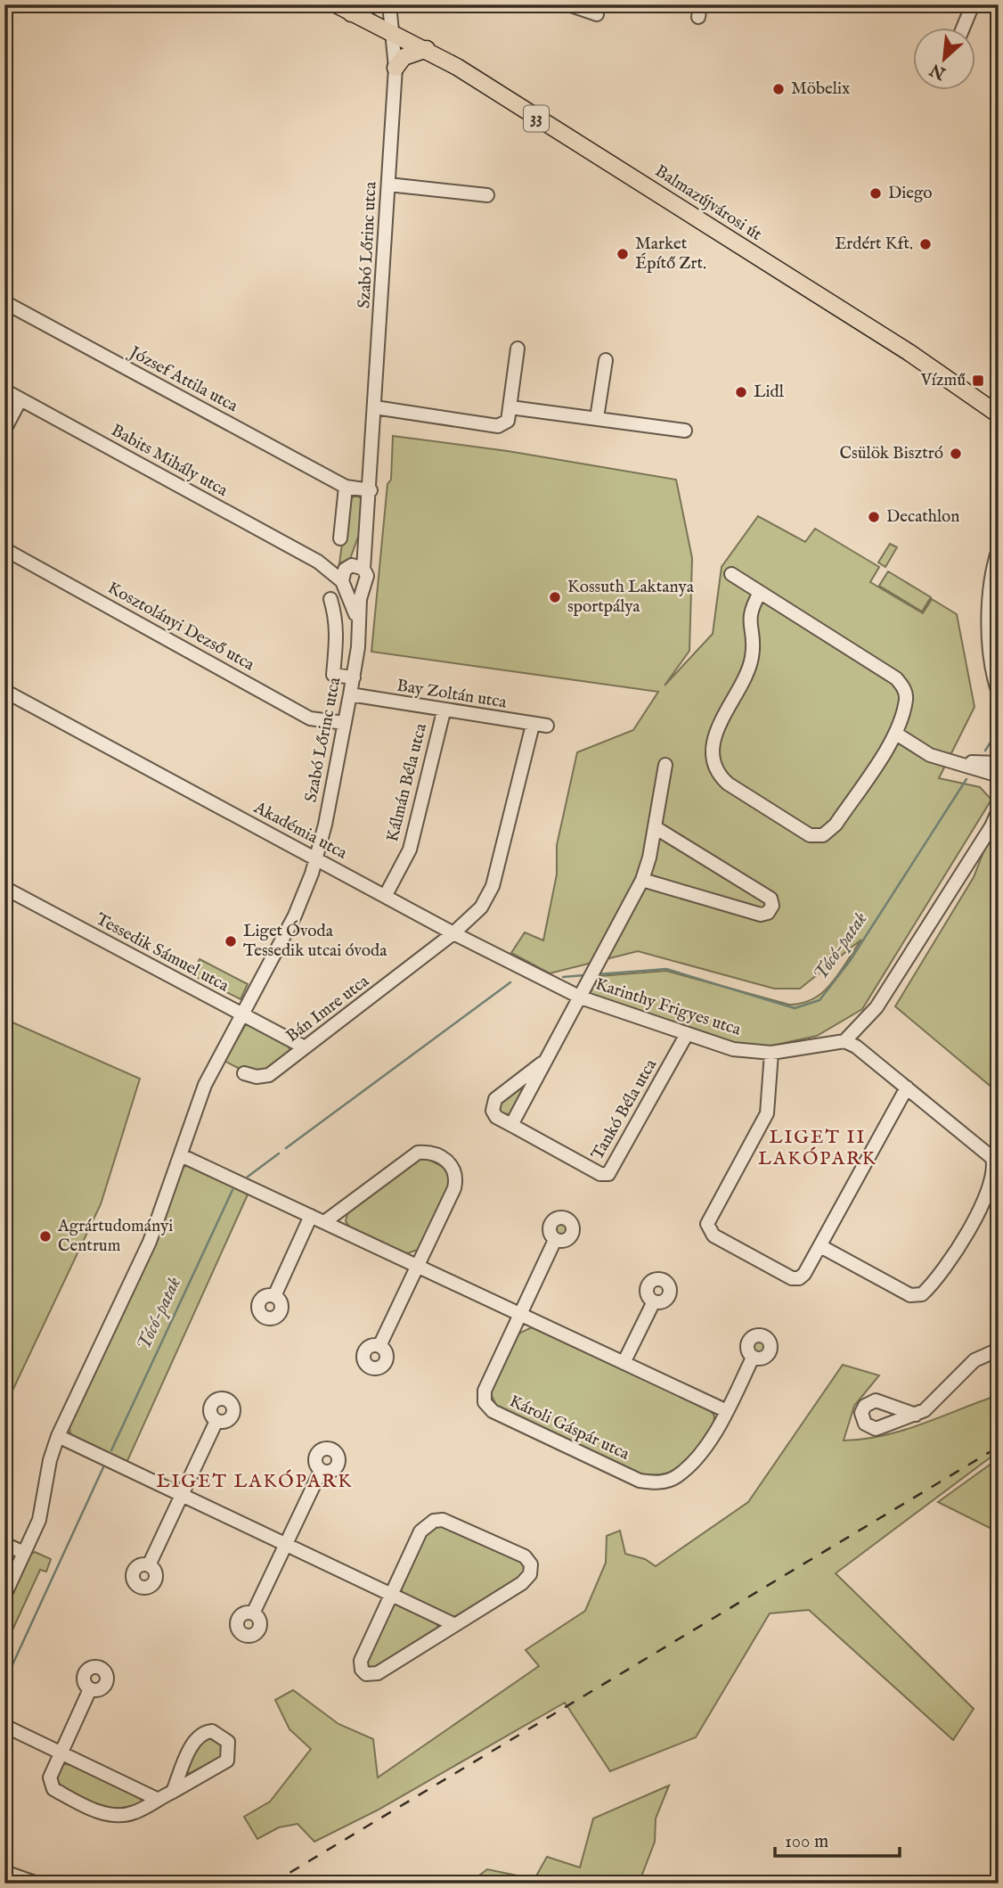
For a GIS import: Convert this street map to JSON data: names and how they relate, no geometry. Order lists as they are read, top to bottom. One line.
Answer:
{"streets":{"main road":["33","Balmazújvárosi út"],"street":["Szabó Lőrinc utca","József Attila utca","Babits Mihály utca","Kosztolányi Dezső utca","Bay Zoltán utca","Kálmán Béla utca","Akadémia utca","Tessedik Sámuel utca","Karinthy Frigyes utca","Bán Imre utca","Tankó Béla utca","Károli Gáspár utca"]},"crossings":[["33","Balmazújvárosi út"],["33","Szabó Lőrinc utca"],["Balmazújvárosi út","Szabó Lőrinc utca"],["Szabó Lőrinc utca","Babits Mihály utca"],["Szabó Lőrinc utca","Kosztolányi Dezső utca"],["Szabó Lőrinc utca","Bay Zoltán utca"],["Szabó Lőrinc utca","Akadémia utca"],["Szabó Lőrinc utca","Tessedik Sámuel utca"],["Bay Zoltán utca","Kálmán Béla utca"],["Bay Zoltán utca","Bán Imre utca"],["Kálmán Béla utca","Akadémia utca"],["Akadémia utca","Karinthy Frigyes utca"],["Akadémia utca","Bán Imre utca"],["Akadémia utca","Tankó Béla utca"],["Tessedik Sámuel utca","Bán Imre utca"],["Karinthy Frigyes utca","Tankó Béla utca"]],"districts":["LIGET II LAKÓPARK","LIGET LAKÓPARK"],"water":["Tócó-patak"],"places":{"other":["Möbelix","Diego","Erdért Kft.","Market Építő Zrt.","Lidl","Csülök Bisztró","Decathlon","Kossuth Laktanya sportpálya","Liget Óvoda Tessedik utcai óvoda","Agrártudományi Centrum"],"transit":["Vízmű"]},"scale_bar":"100 m","north":"bottom left"}
